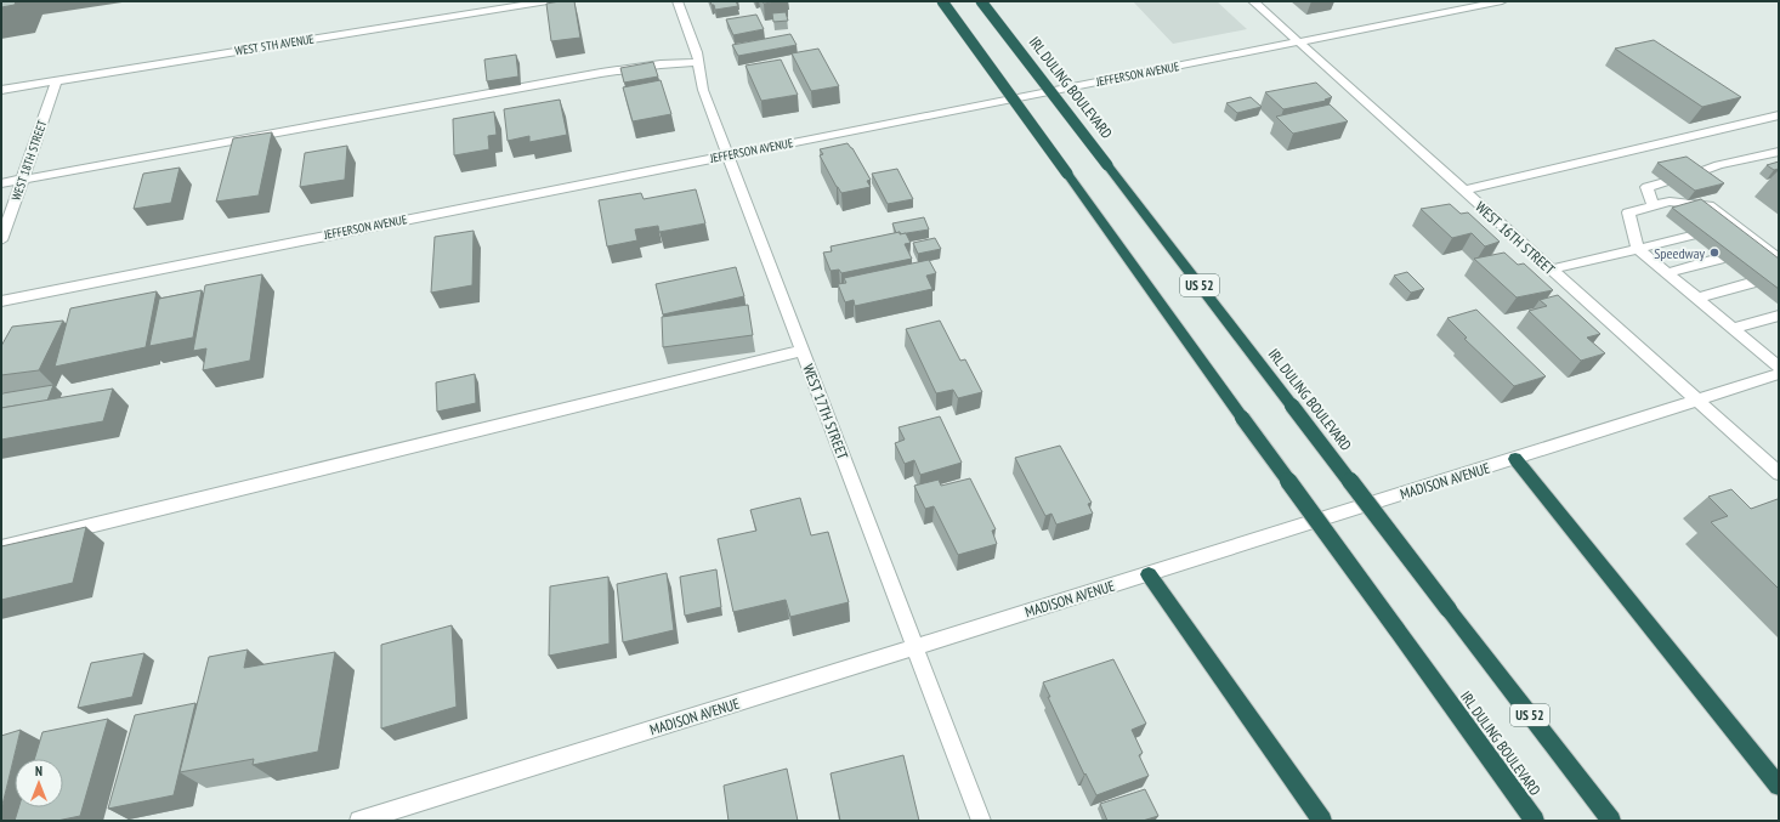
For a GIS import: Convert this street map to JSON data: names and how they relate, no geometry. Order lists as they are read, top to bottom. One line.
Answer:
{"streets":{"highway":["IRL DULING BOULEVARD","US 52"],"street":["WEST 5TH AVENUE","JEFFERSON AVENUE","WEST 18TH STREET","WEST 16TH STREET","WEST 17TH STREET","MADISON AVENUE"]},"crossings":[["WEST 5TH AVENUE","WEST 18TH STREET"],["JEFFERSON AVENUE","WEST 16TH STREET"],["JEFFERSON AVENUE","WEST 17TH STREET"],["WEST 16TH STREET","MADISON AVENUE"],["WEST 17TH STREET","MADISON AVENUE"]],"places":["Speedway"],"north":"top"}
